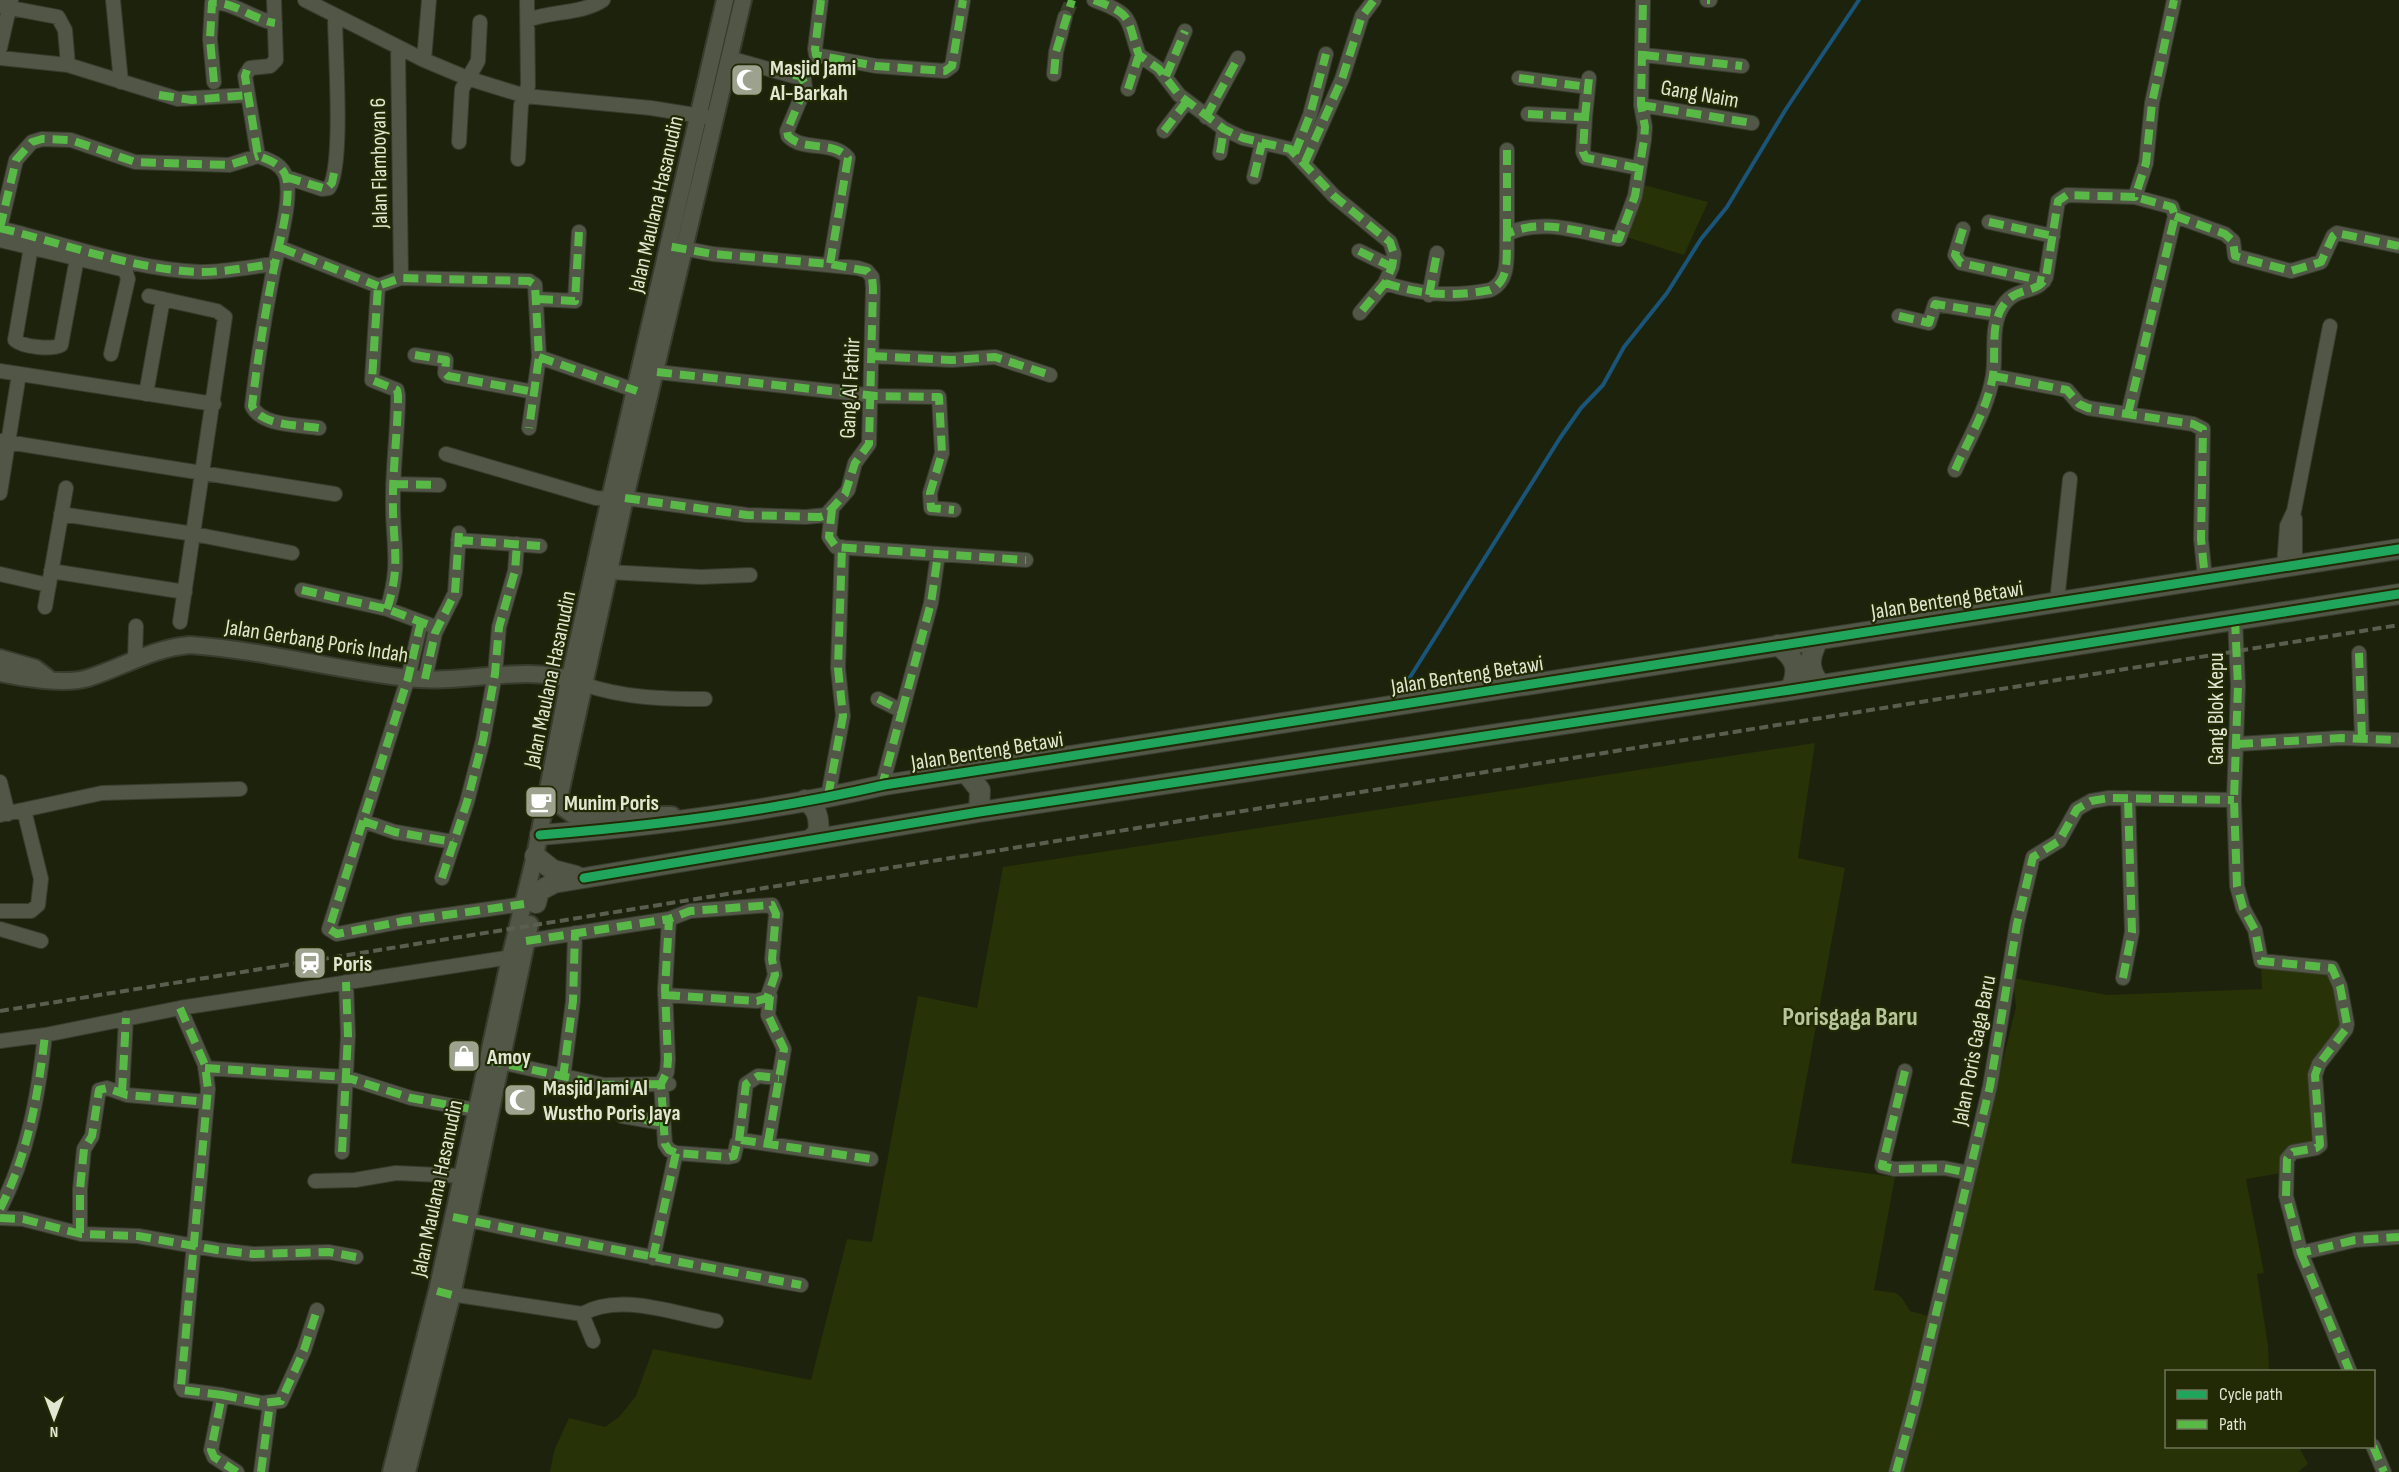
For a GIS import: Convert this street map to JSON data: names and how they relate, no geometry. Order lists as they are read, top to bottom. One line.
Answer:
{"streets":{"main road":["Jalan Benteng Betawi"],"street":["Gang Naim","Jalan Flamboyan 6","Jalan Maulana Hasanudin","Gang Al Fathir","Jalan Gerbang Poris Indah","Gang Blok Kepu","Jalan Poris Gaga Baru"]},"crossings":[["Jalan Maulana Hasanudin","Gang Al Fathir"],["Jalan Maulana Hasanudin","Jalan Benteng Betawi"],["Jalan Maulana Hasanudin","Jalan Gerbang Poris Indah"],["Gang Blok Kepu","Jalan Poris Gaga Baru"]],"districts":["Porisgaga Baru"],"places":{"mosque":["Masjid Jami Al-Barkah","Masjid Jami Al Wustho Poris Jaya"],"cafe":["Munim Poris"],"station":["Poris"],"shop":["Amoy"]},"legend":["Cycle path","Path"],"north":"bottom"}
